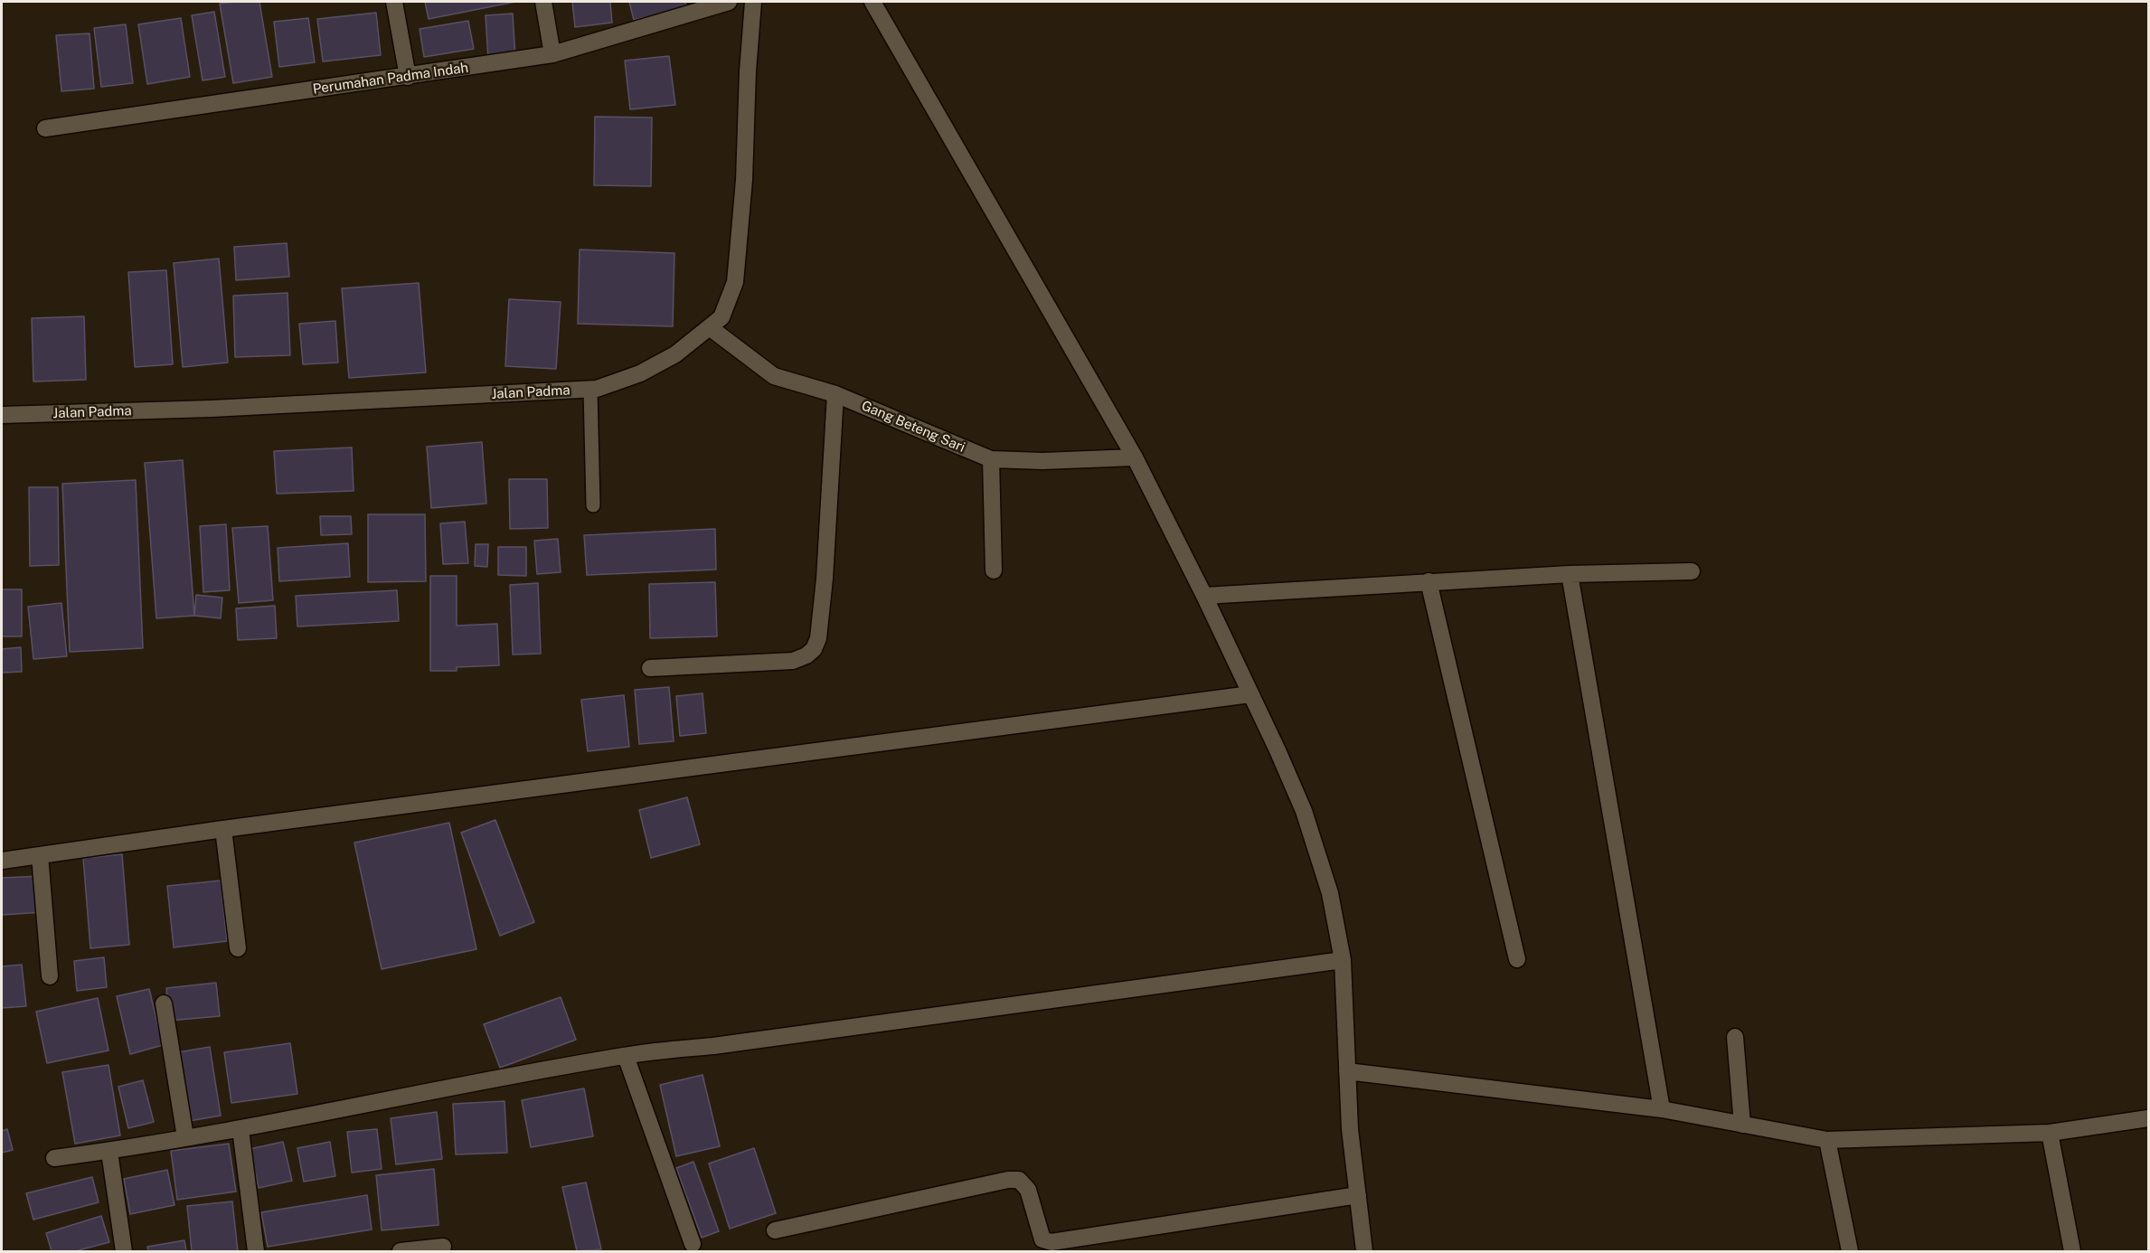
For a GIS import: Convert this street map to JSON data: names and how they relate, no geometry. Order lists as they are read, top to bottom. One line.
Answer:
{"streets":{"street":["Perumahan Padma Indah","Jalan Padma","Gang Beteng Sari"]},"crossings":[["Jalan Padma","Gang Beteng Sari"]]}
